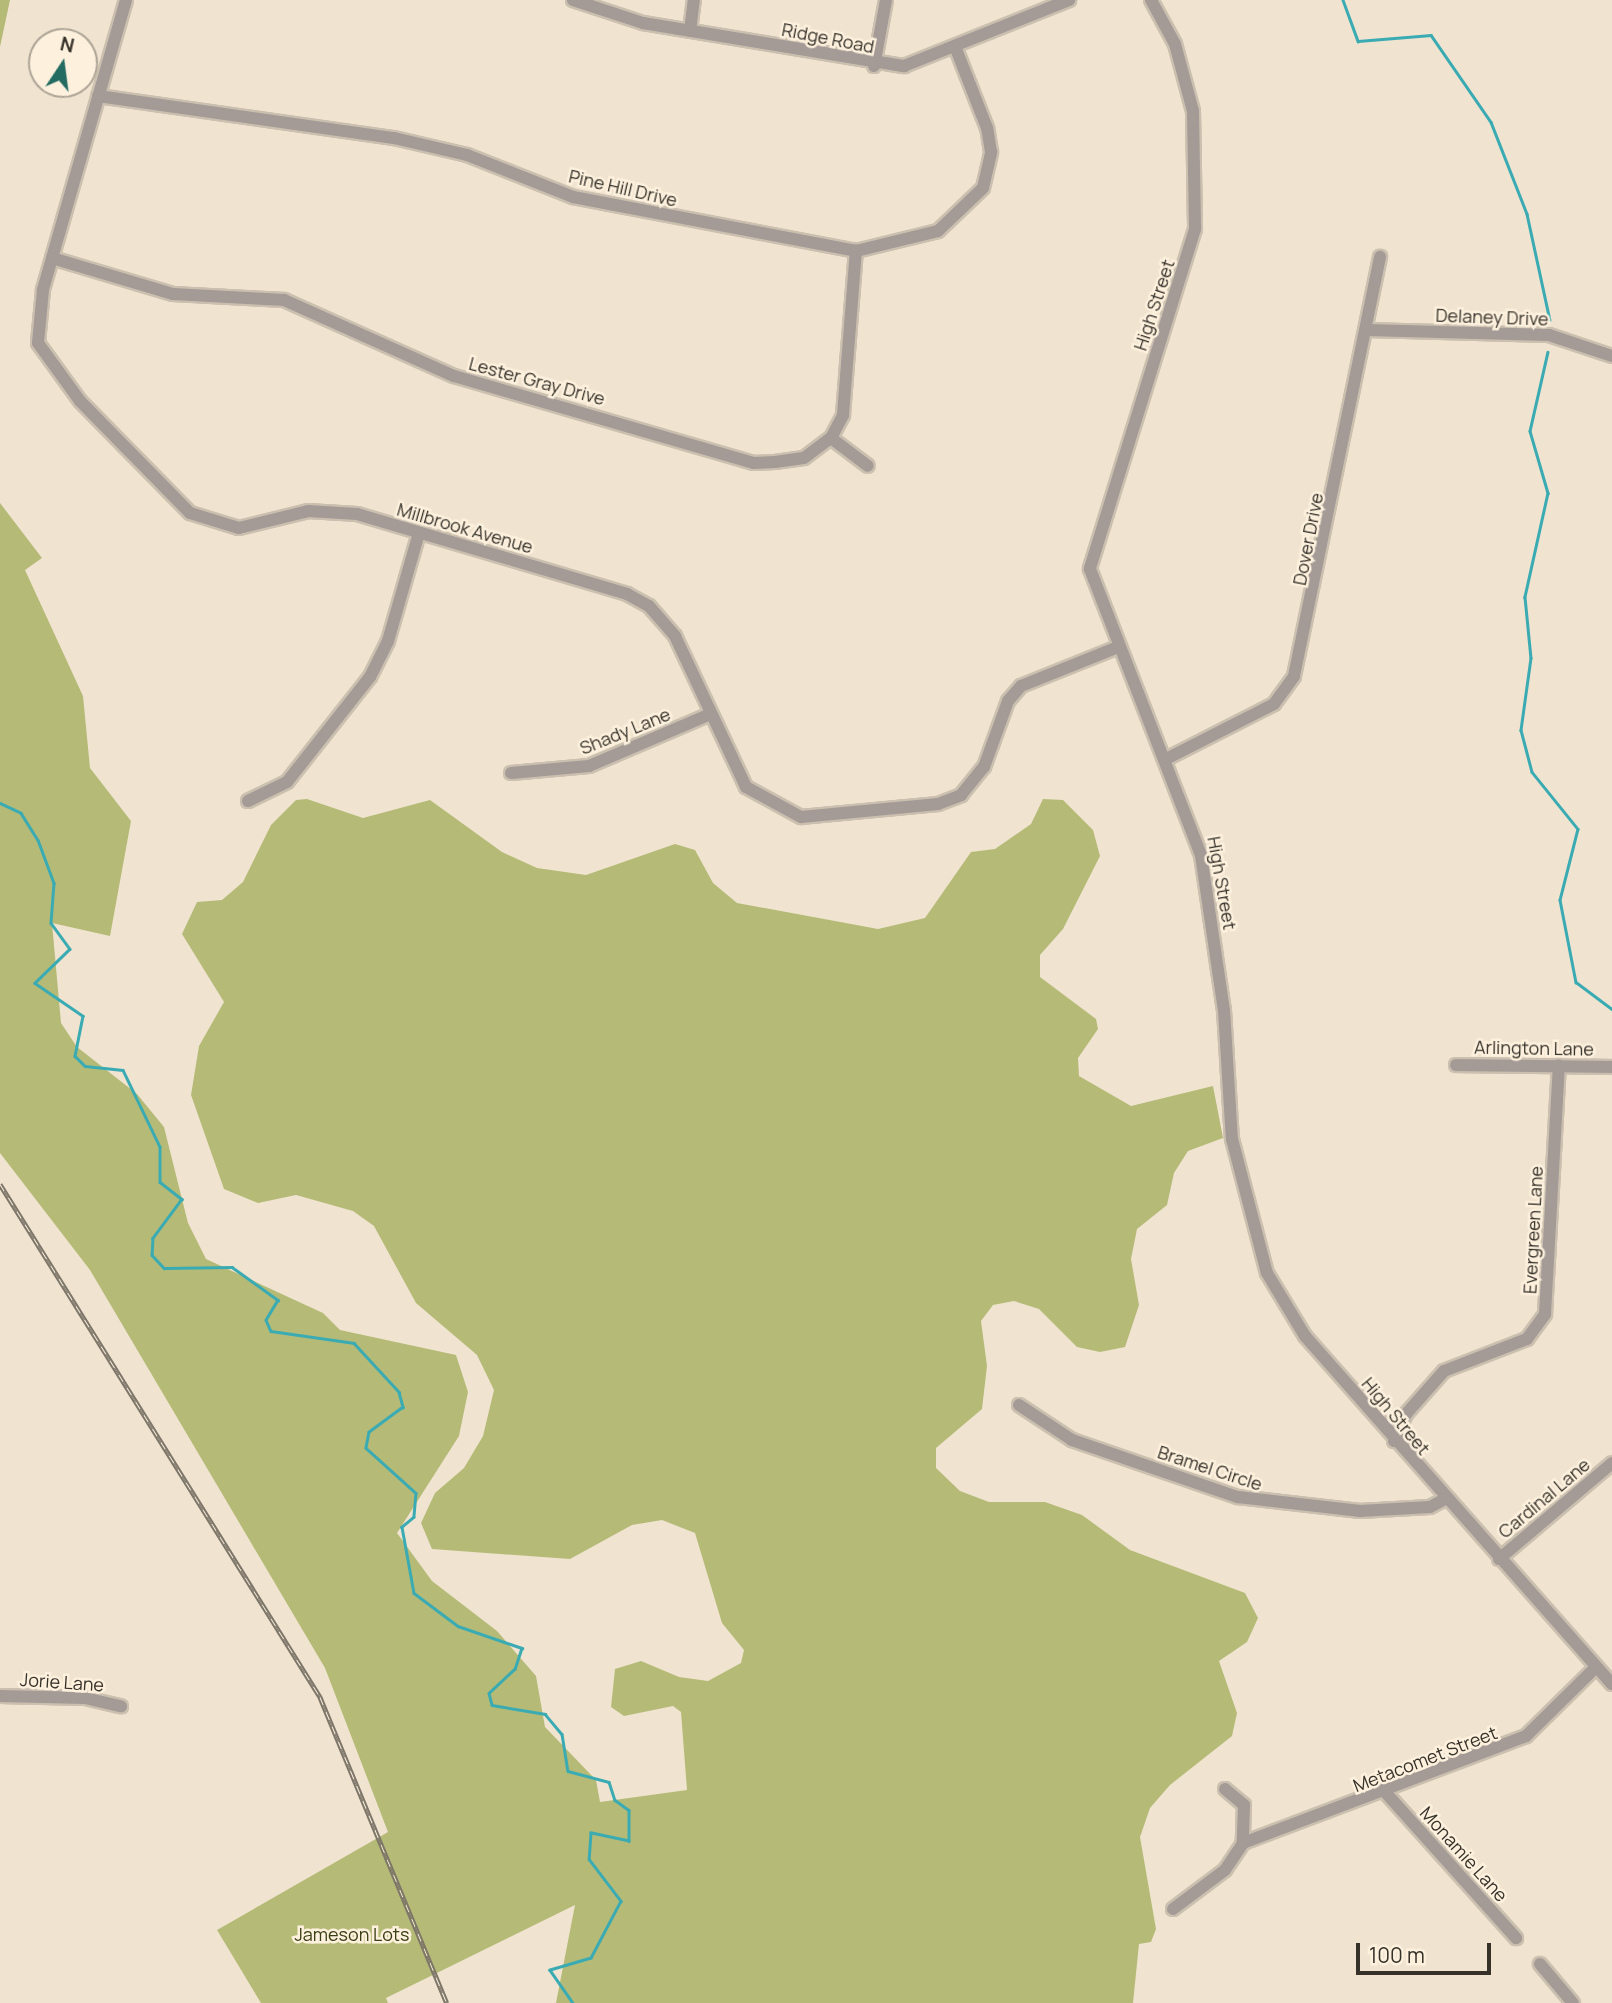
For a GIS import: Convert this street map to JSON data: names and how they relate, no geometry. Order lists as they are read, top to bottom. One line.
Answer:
{"streets":{"street":["Ridge Road","Pine Hill Drive","High Street","Delaney Drive","Lester Gray Drive","Millbrook Avenue","Dover Drive","Shady Lane","Arlington Lane","Evergreen Lane","Bramel Circle","Cardinal Lane","Jorie Lane","Metacomet Street","Monamie Lane"]},"crossings":[["Ridge Road","Pine Hill Drive"],["Pine Hill Drive","Millbrook Avenue"],["High Street","Millbrook Avenue"],["High Street","Dover Drive"],["High Street","Evergreen Lane"],["High Street","Bramel Circle"],["High Street","Cardinal Lane"],["High Street","Metacomet Street"],["Delaney Drive","Dover Drive"],["Lester Gray Drive","Millbrook Avenue"],["Millbrook Avenue","Shady Lane"],["Arlington Lane","Evergreen Lane"],["Metacomet Street","Monamie Lane"]],"parks":["Jameson Lots"],"scale_bar":"100 m","north":"top"}
